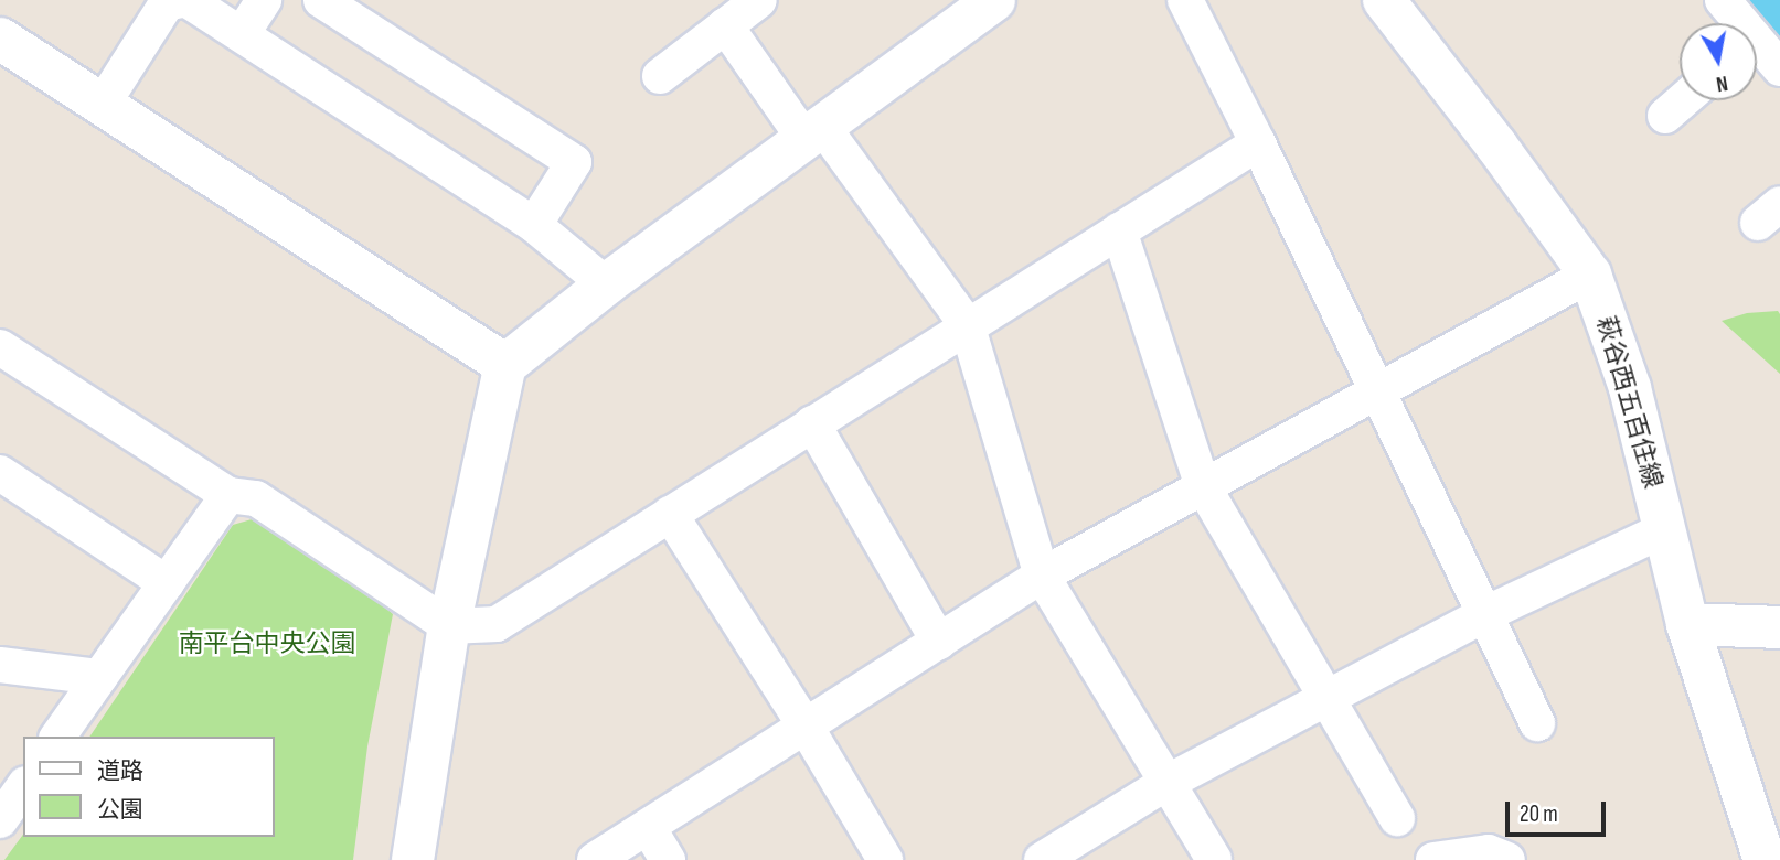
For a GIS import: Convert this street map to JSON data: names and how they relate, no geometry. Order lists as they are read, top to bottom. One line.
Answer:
{"streets":{"street":["萩谷西五百住線"]},"parks":["南平台中央公園"],"legend":["道路","公園"],"scale_bar":"20 m","north":"bottom"}
